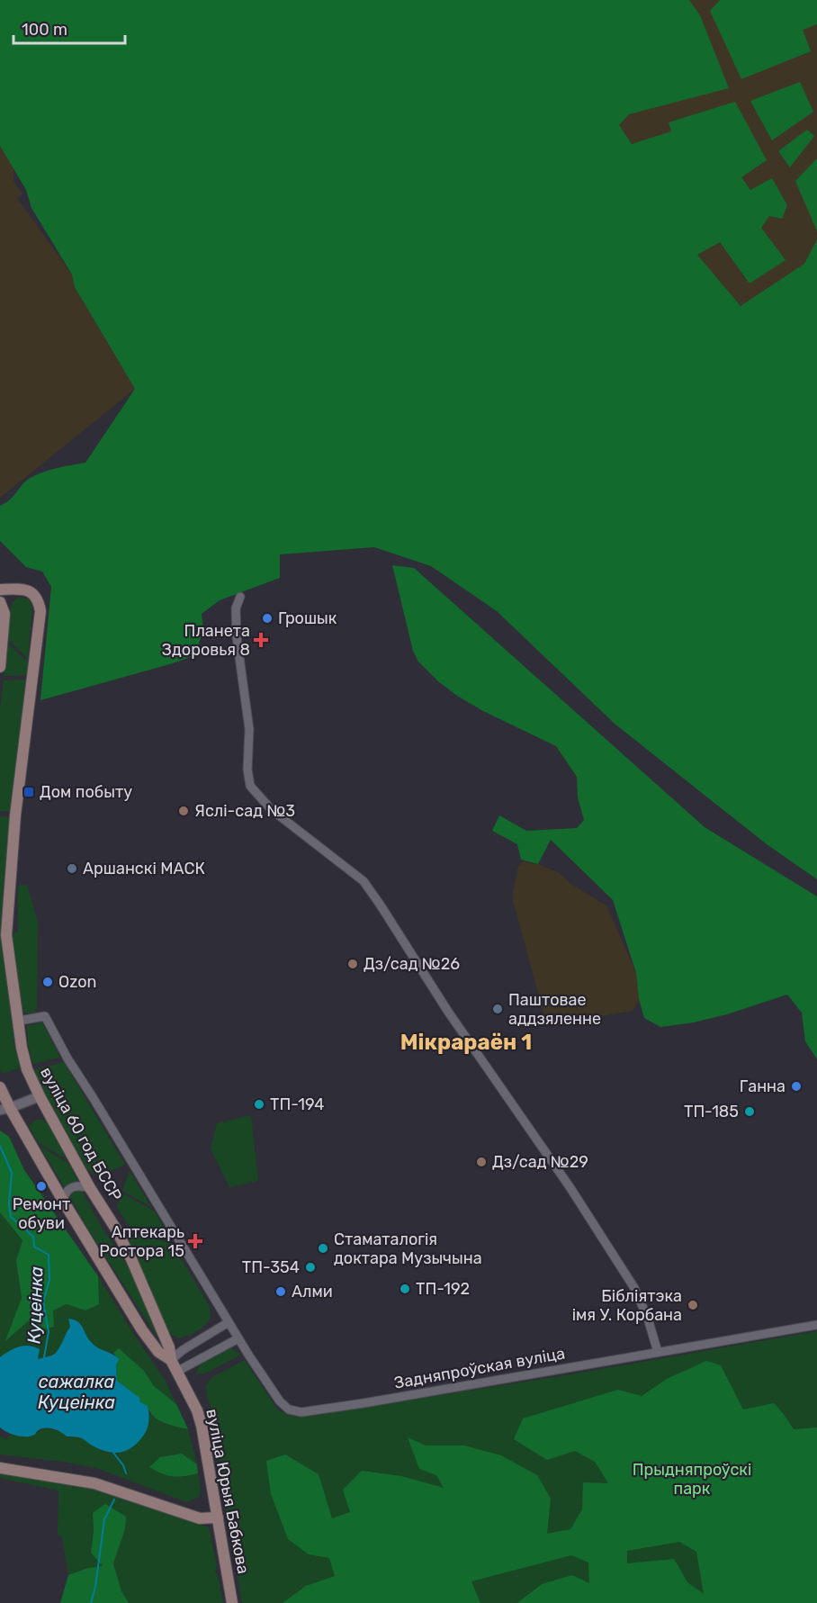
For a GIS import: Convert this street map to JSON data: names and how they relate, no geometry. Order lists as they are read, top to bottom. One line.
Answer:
{"streets":{"main road":["вуліца 60 год БССР","вуліца Юрыя Бабкова"],"street":["Задняпроўская вуліца"]},"crossings":[["вуліца 60 год БССР","Задняпроўская вуліца"],["вуліца 60 год БССР","вуліца Юрыя Бабкова"]],"districts":["Мікрараён 1"],"water":["Куцеінка","сажалка Куцеінка"],"parks":["Прыдняпроўскі парк"],"places":{"other":["Грошык","Яслі-сад №3","Аршанскі МАСК","Дз/сад №26","Ozon","Паштовае аддзяленне","Ганна","ТП-194","ТП-185","Дз/сад №29","Ремонт обуви","Стаматалогія доктара Музычына","ТП-354","ТП-192","Алми","Бібліятэка імя У. Корбана"],"health":["Планета Здоровья 8","Аптекарь Ростора 15"],"transit":["Дом побыту"]},"scale_bar":"100 m"}
